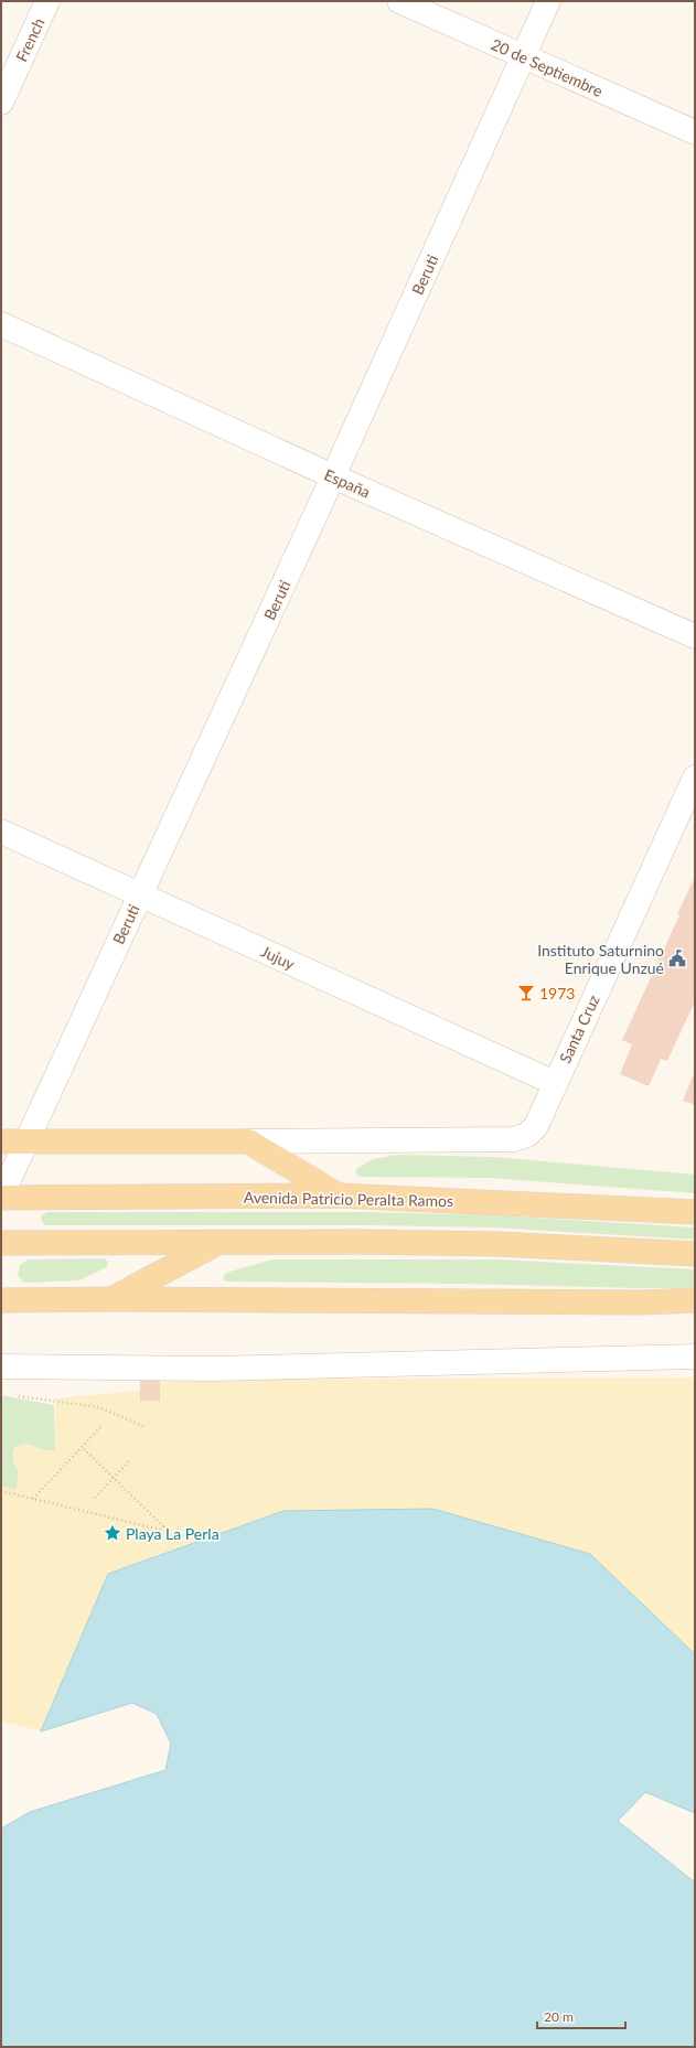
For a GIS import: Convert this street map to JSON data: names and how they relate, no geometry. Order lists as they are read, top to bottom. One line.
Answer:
{"streets":{"main road":["Avenida Patricio Peralta Ramos"],"street":["French","20 de Septiembre","Beruti","España","Jujuy","Santa Cruz"]},"crossings":[["20 de Septiembre","Beruti"],["Beruti","España"],["Beruti","Jujuy"],["Beruti","Avenida Patricio Peralta Ramos"],["Jujuy","Santa Cruz"]],"places":{"public building":["Instituto Saturnino Enrique Unzué"],"bar":["1973"],"place":["Playa La Perla"]},"scale_bar":"20 m"}
